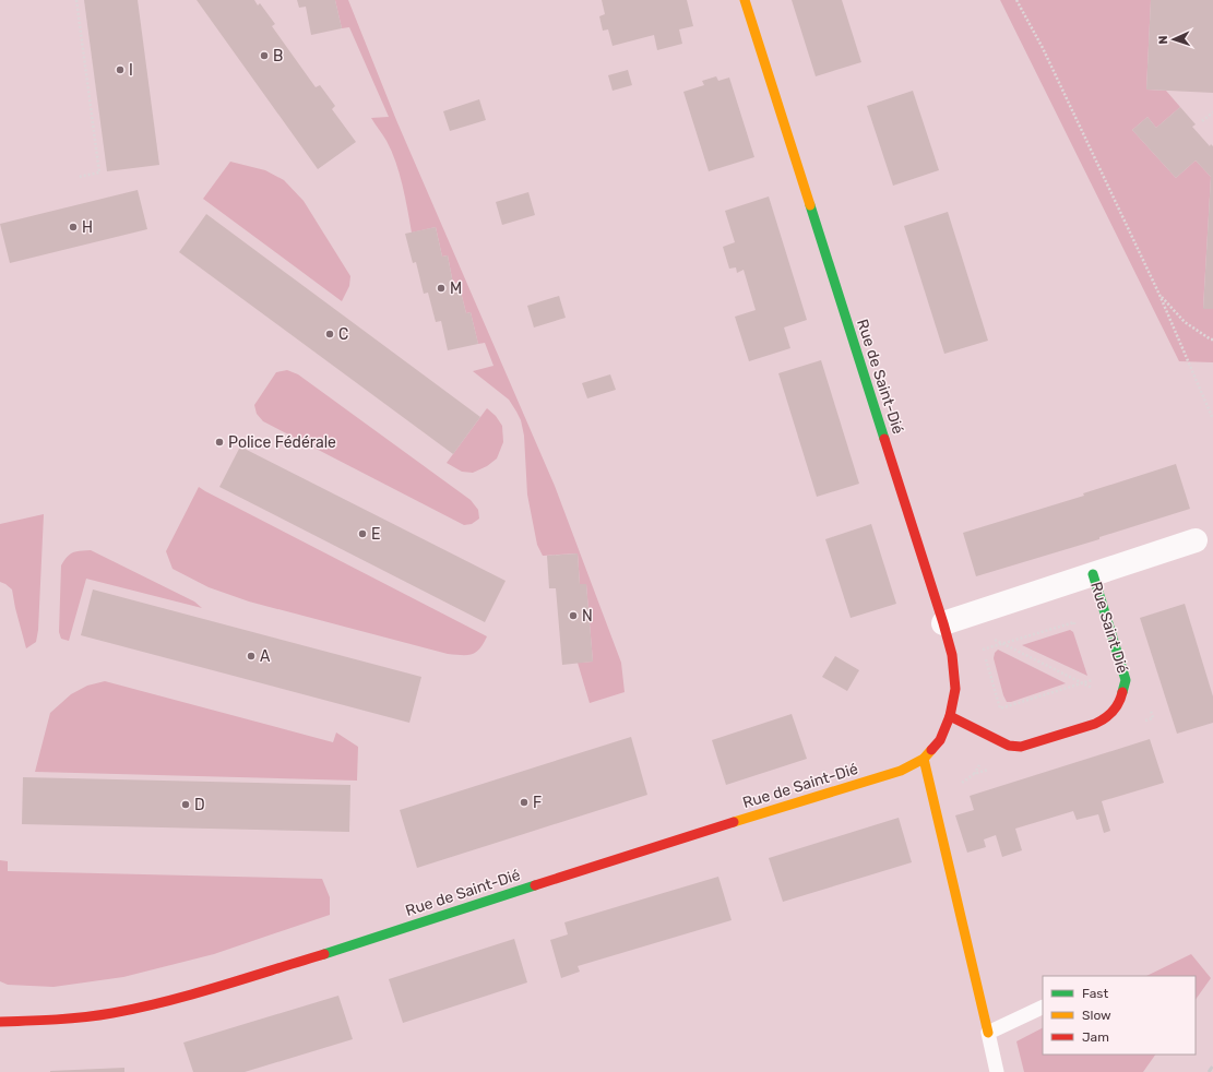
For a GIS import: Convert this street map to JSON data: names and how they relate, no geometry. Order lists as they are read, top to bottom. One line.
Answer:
{"streets":{"street":["Rue de Saint-Dié","Rue Saint Dié"]},"crossings":[["Rue de Saint-Dié","Rue Saint Dié"]],"places":["B","I","H","M","C","Police Fédérale","E","N","A","F","D"],"legend":["Fast","Slow","Jam"],"north":"left"}
